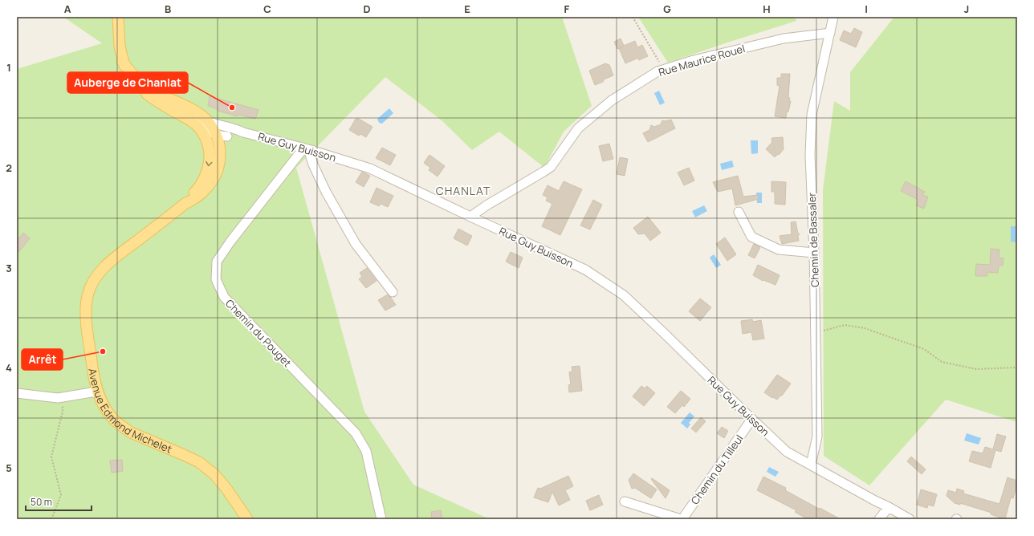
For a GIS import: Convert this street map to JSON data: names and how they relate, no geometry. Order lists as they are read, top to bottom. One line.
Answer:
{"streets":{"main road":["Avenue Edmond Michelet"],"street":["Rue Maurice Rouel","Rue Guy Buisson","Chemin de Bassaler","Chemin du Pouget","Chemin du Tilleul"]},"crossings":[["Rue Maurice Rouel","Rue Guy Buisson"],["Rue Maurice Rouel","Chemin de Bassaler"],["Rue Guy Buisson","Chemin de Bassaler"],["Rue Guy Buisson","Chemin du Pouget"],["Rue Guy Buisson","Avenue Edmond Michelet"],["Rue Guy Buisson","Chemin du Tilleul"]],"districts":["CHANLAT"],"places":["Auberge de Chanlat","Arrêt"],"scale_bar":"50 m","grid":{"columns":["A","B","C","D","E","F","G","H","I","J"],"rows":["1","2","3","4","5"]}}
